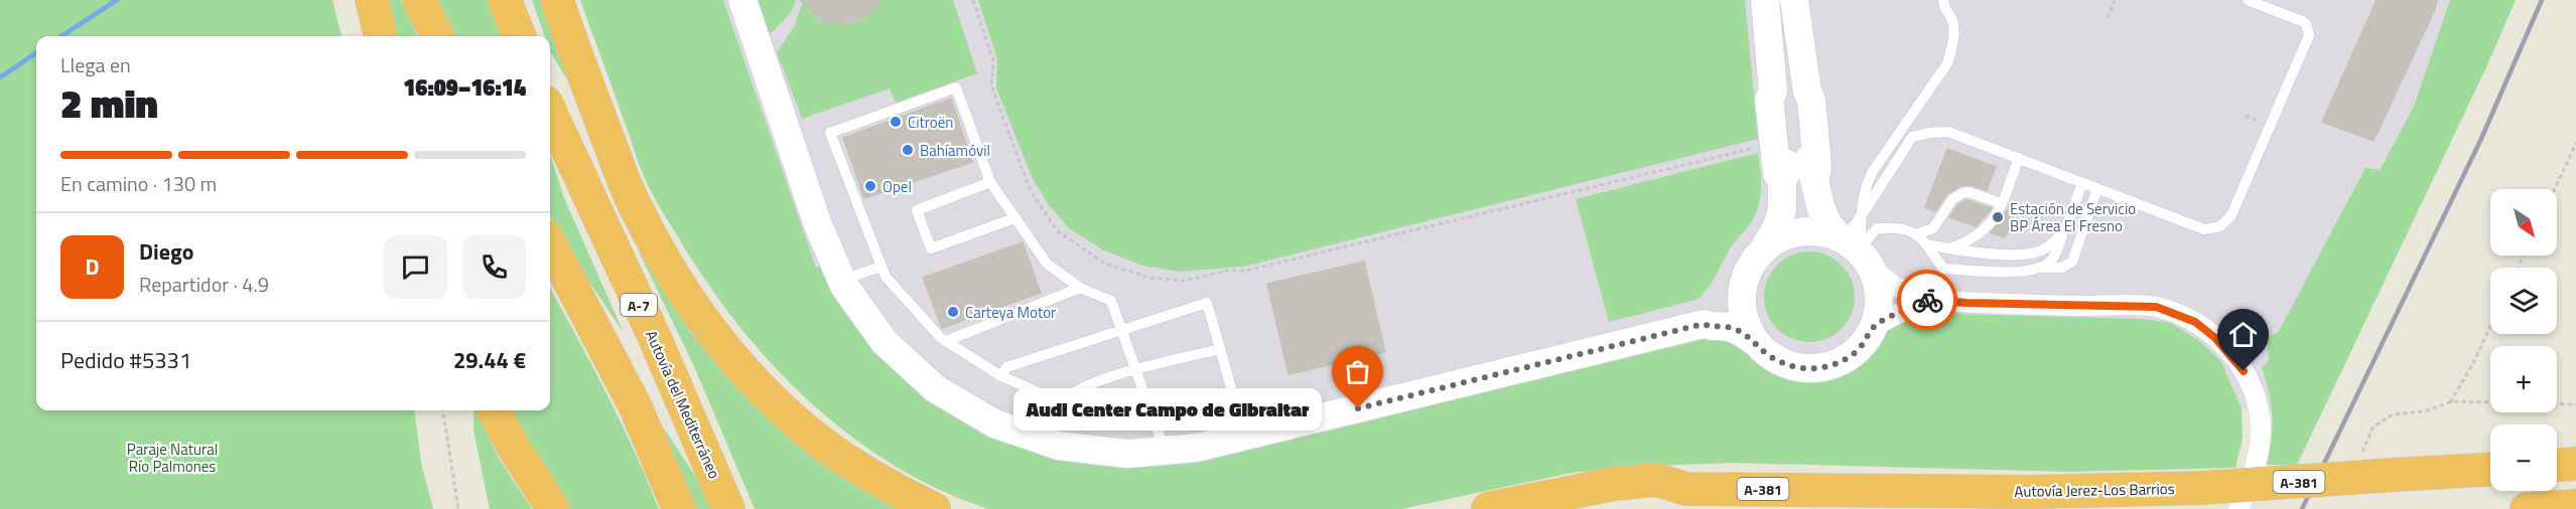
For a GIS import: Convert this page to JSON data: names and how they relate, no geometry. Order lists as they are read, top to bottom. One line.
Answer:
{"streets":{"highway":["A-7","Autovía del Mediterráneo","A-381","Autovía Jerez-Los Barrios"]},"parks":["Paraje Natural Río Palmones"],"places":["Citroën","Bahíamóvil","Opel","Estación de Servicio BP Área El Fresno","Carteya Motor","Audi Center Campo de Gibraltar"],"north":"bottom right","page":{"heading":["2 min","Llega en","16:09–16:14"],"panel":["Diego","Repartidor · 4.9","Pedido #5331","29.44 €"],"bar":"En camino · 130 m","map_buttons":["+","−"],"round":"D","bubble":"Audi Center Campo de Gibraltar"}}
